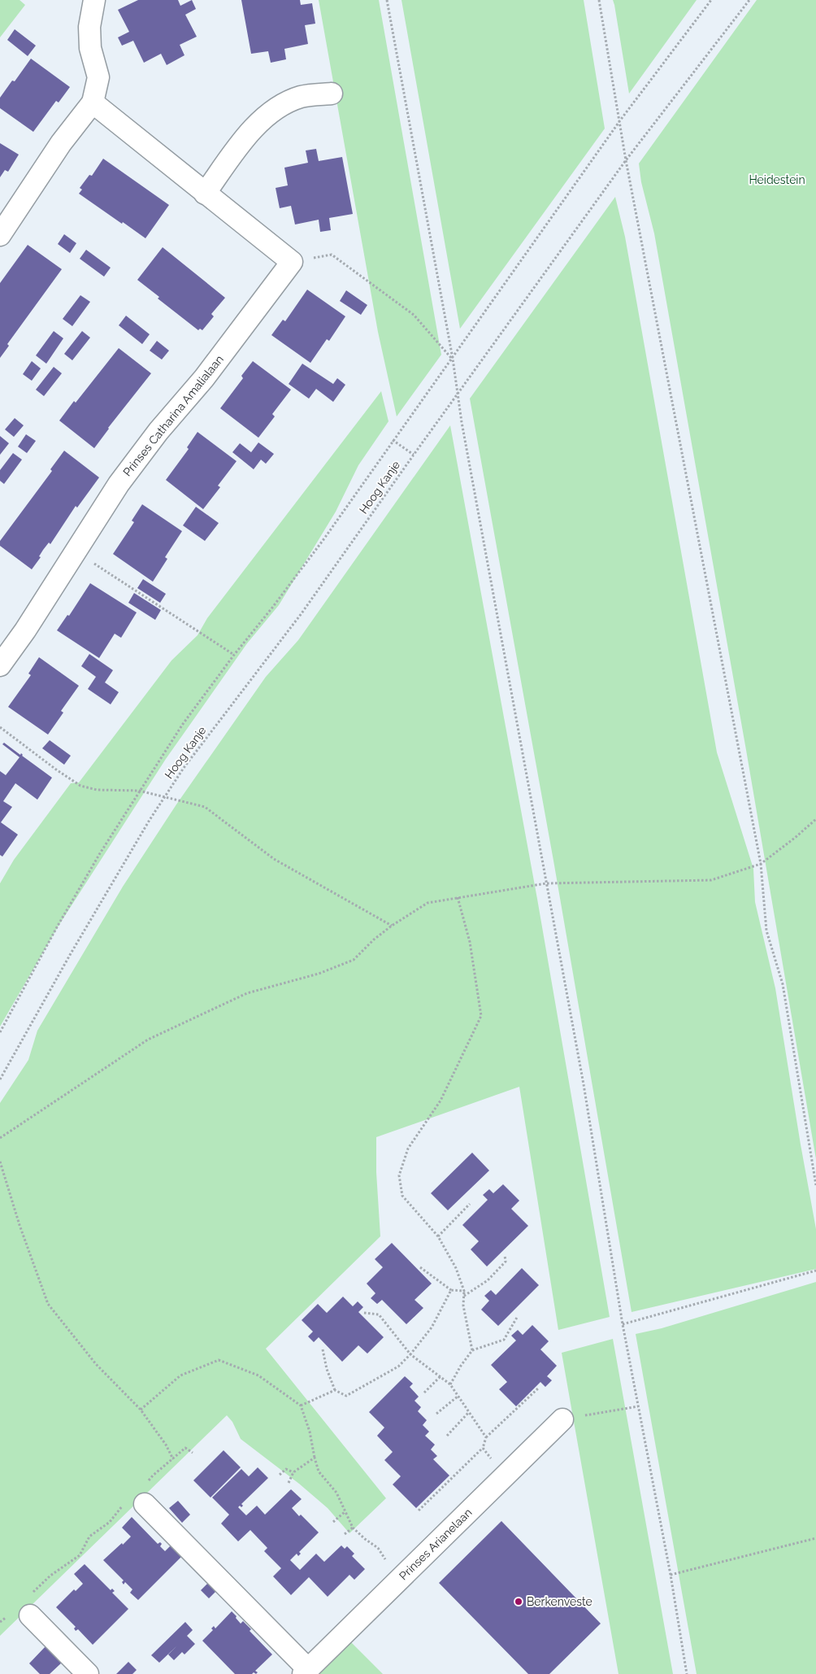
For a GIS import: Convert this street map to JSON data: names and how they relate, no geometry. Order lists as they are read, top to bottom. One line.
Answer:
{"streets":{"street":["Prinses Catharina Amalialaan","Prinses Arianelaan"],"path":["Hoog Kanje"]},"parks":["Heidestein"],"places":["Berkenveste"]}
